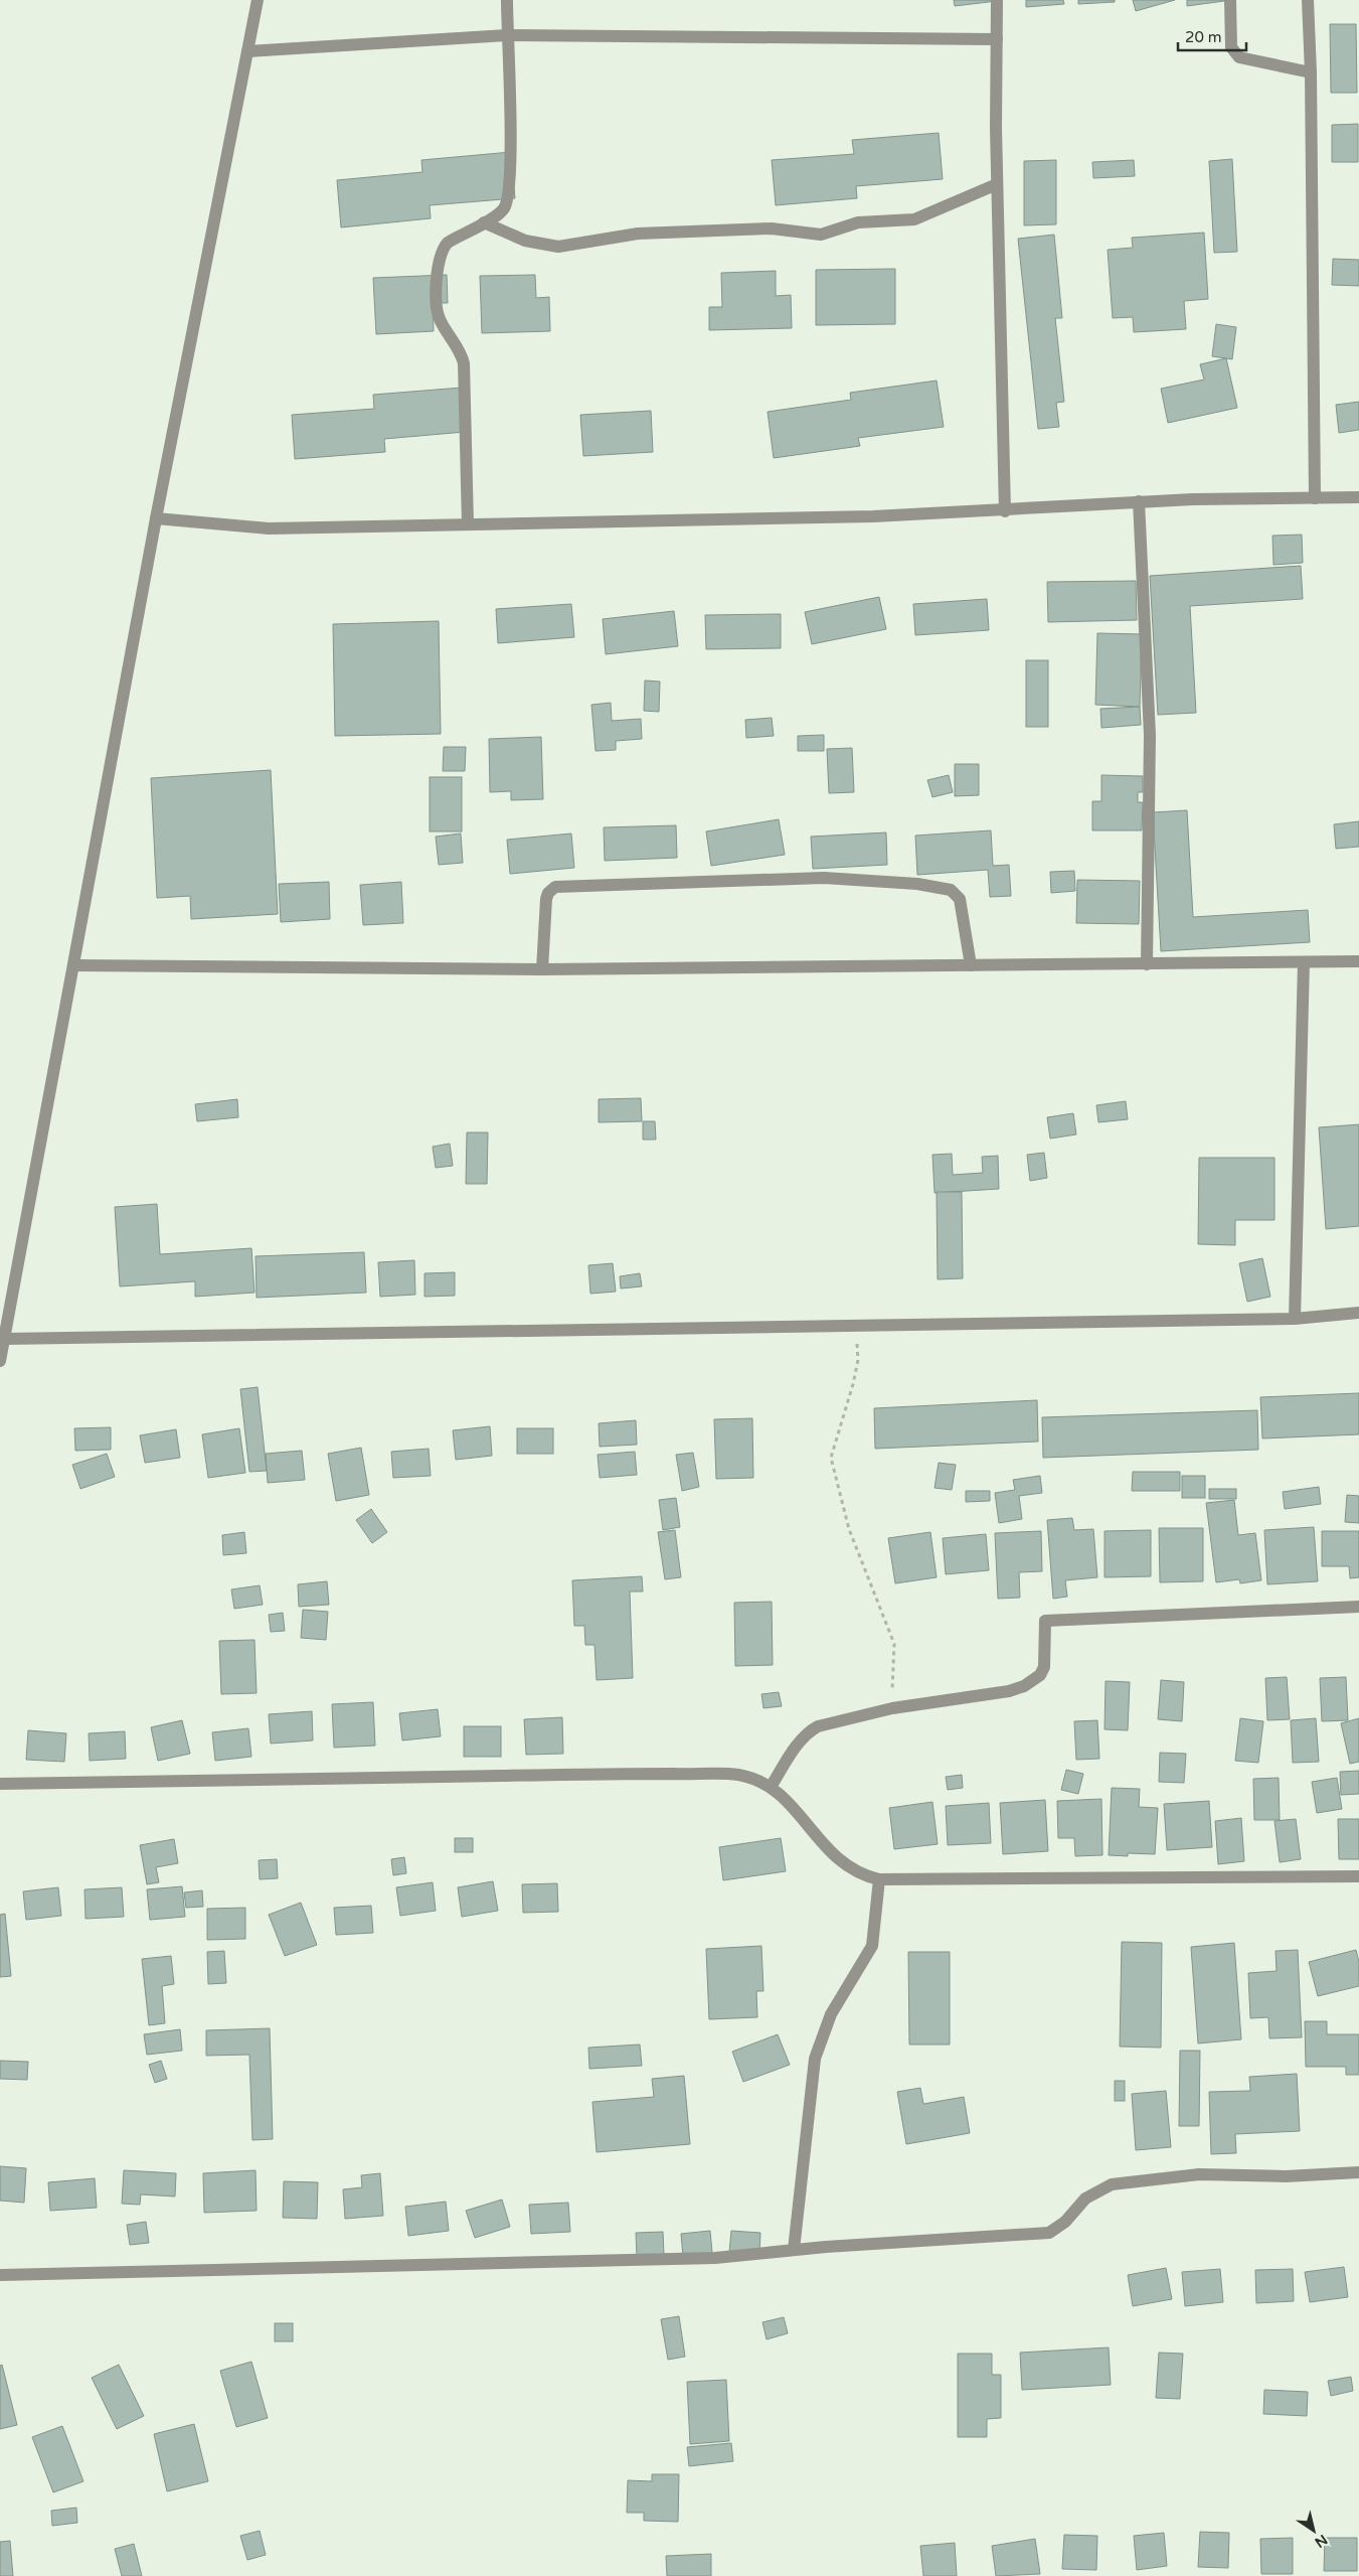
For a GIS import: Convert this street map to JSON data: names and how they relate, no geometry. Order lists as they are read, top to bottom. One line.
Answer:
{"scale_bar":"20 m","north":"bottom right"}
